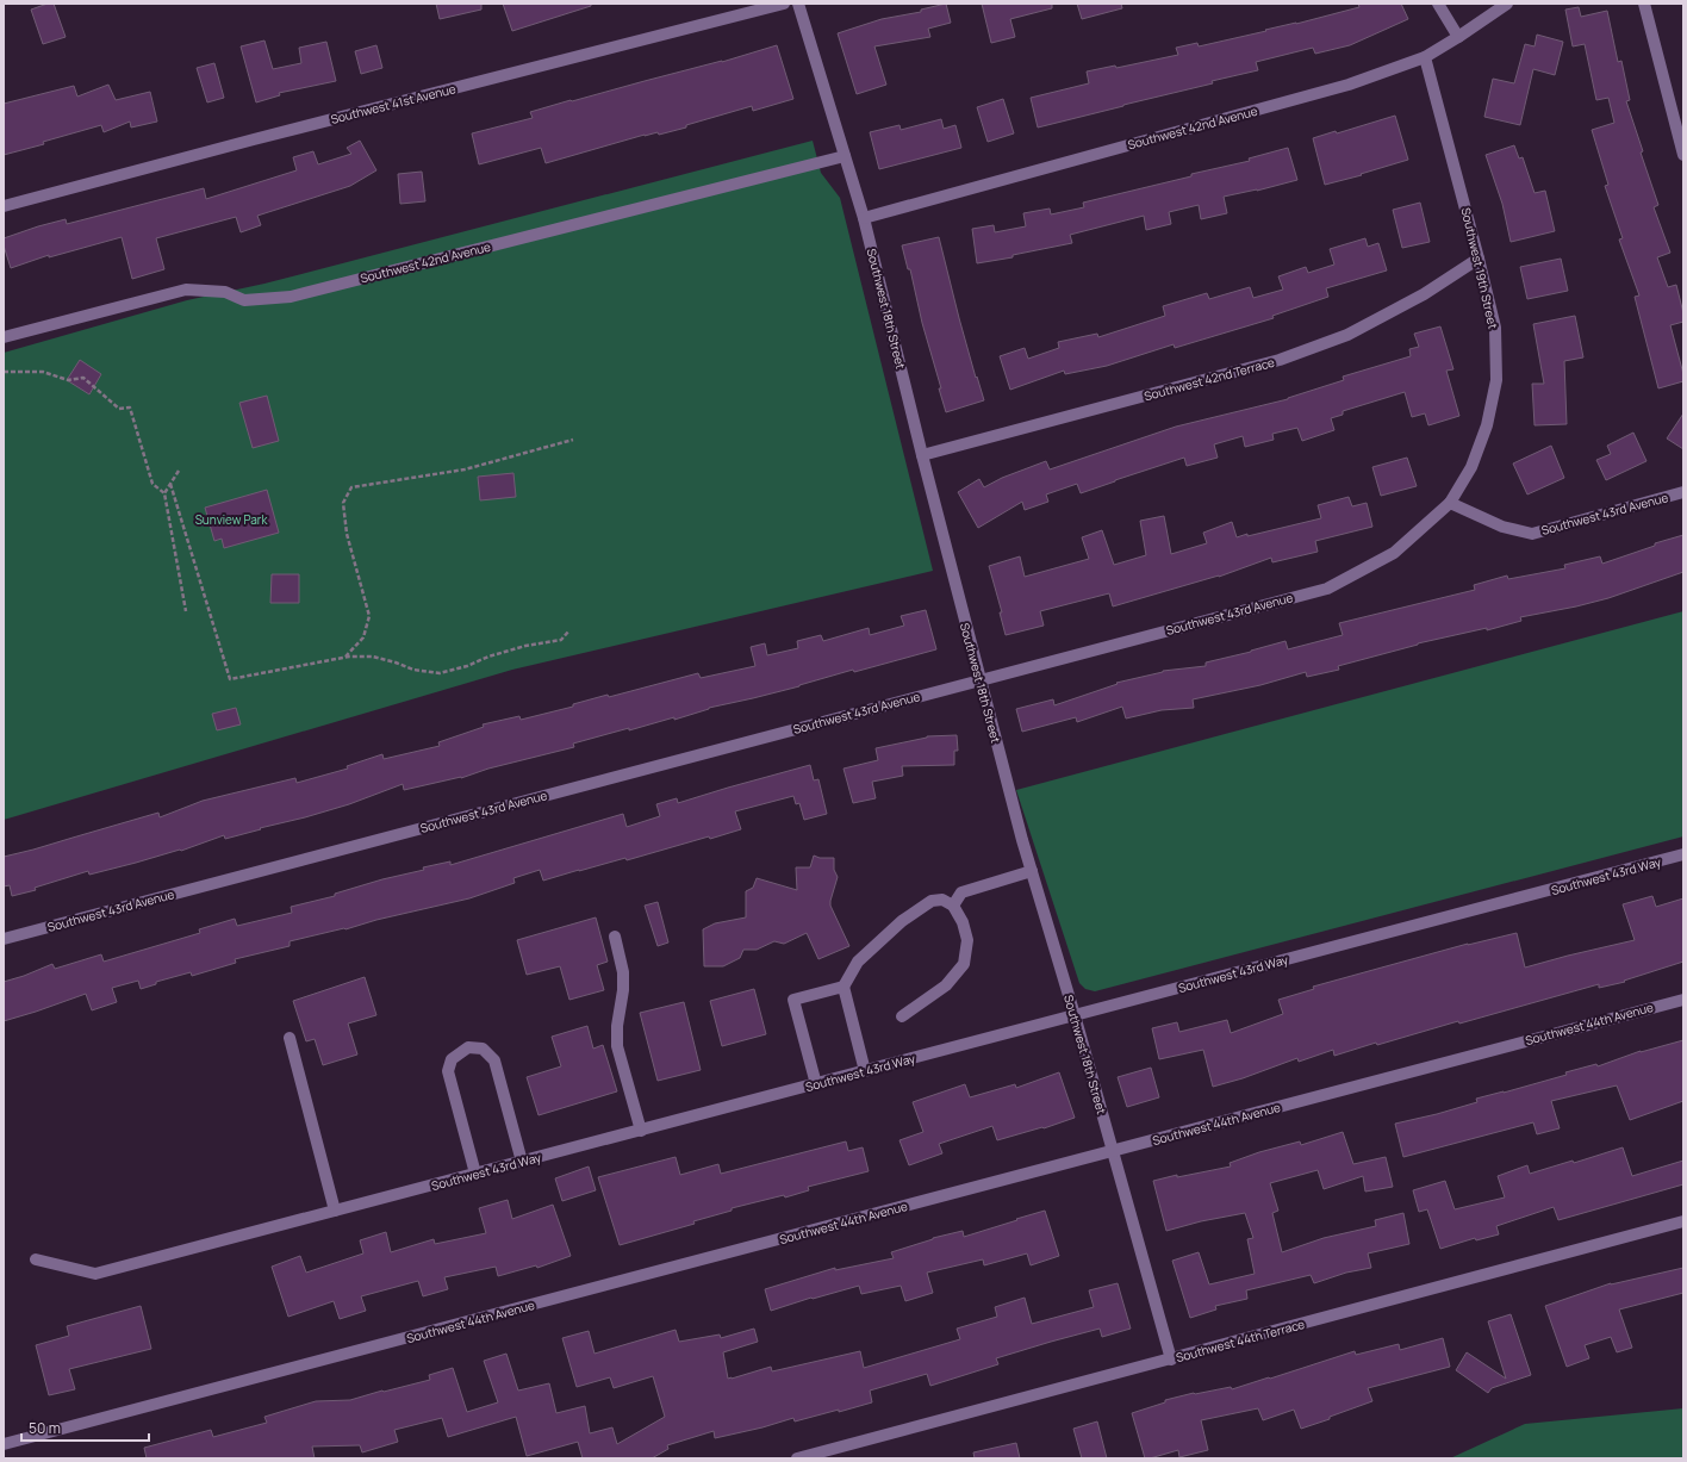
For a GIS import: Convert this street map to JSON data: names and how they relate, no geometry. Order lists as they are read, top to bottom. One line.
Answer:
{"streets":{"street":["Southwest 41st Avenue","Southwest 42nd Avenue","Southwest 19th Street","Southwest 18th Street","Southwest 42nd Terrace","Southwest 43rd Avenue","Southwest 43rd Way","Southwest 44th Avenue","Southwest 44th Terrace"]},"crossings":[["Southwest 42nd Avenue","Southwest 19th Street"],["Southwest 42nd Avenue","Southwest 18th Street"],["Southwest 19th Street","Southwest 42nd Terrace"],["Southwest 19th Street","Southwest 43rd Avenue"],["Southwest 18th Street","Southwest 42nd Terrace"],["Southwest 18th Street","Southwest 43rd Avenue"],["Southwest 18th Street","Southwest 43rd Way"],["Southwest 18th Street","Southwest 44th Avenue"],["Southwest 18th Street","Southwest 44th Terrace"]],"parks":["Sunview Park"],"scale_bar":"50 m"}
